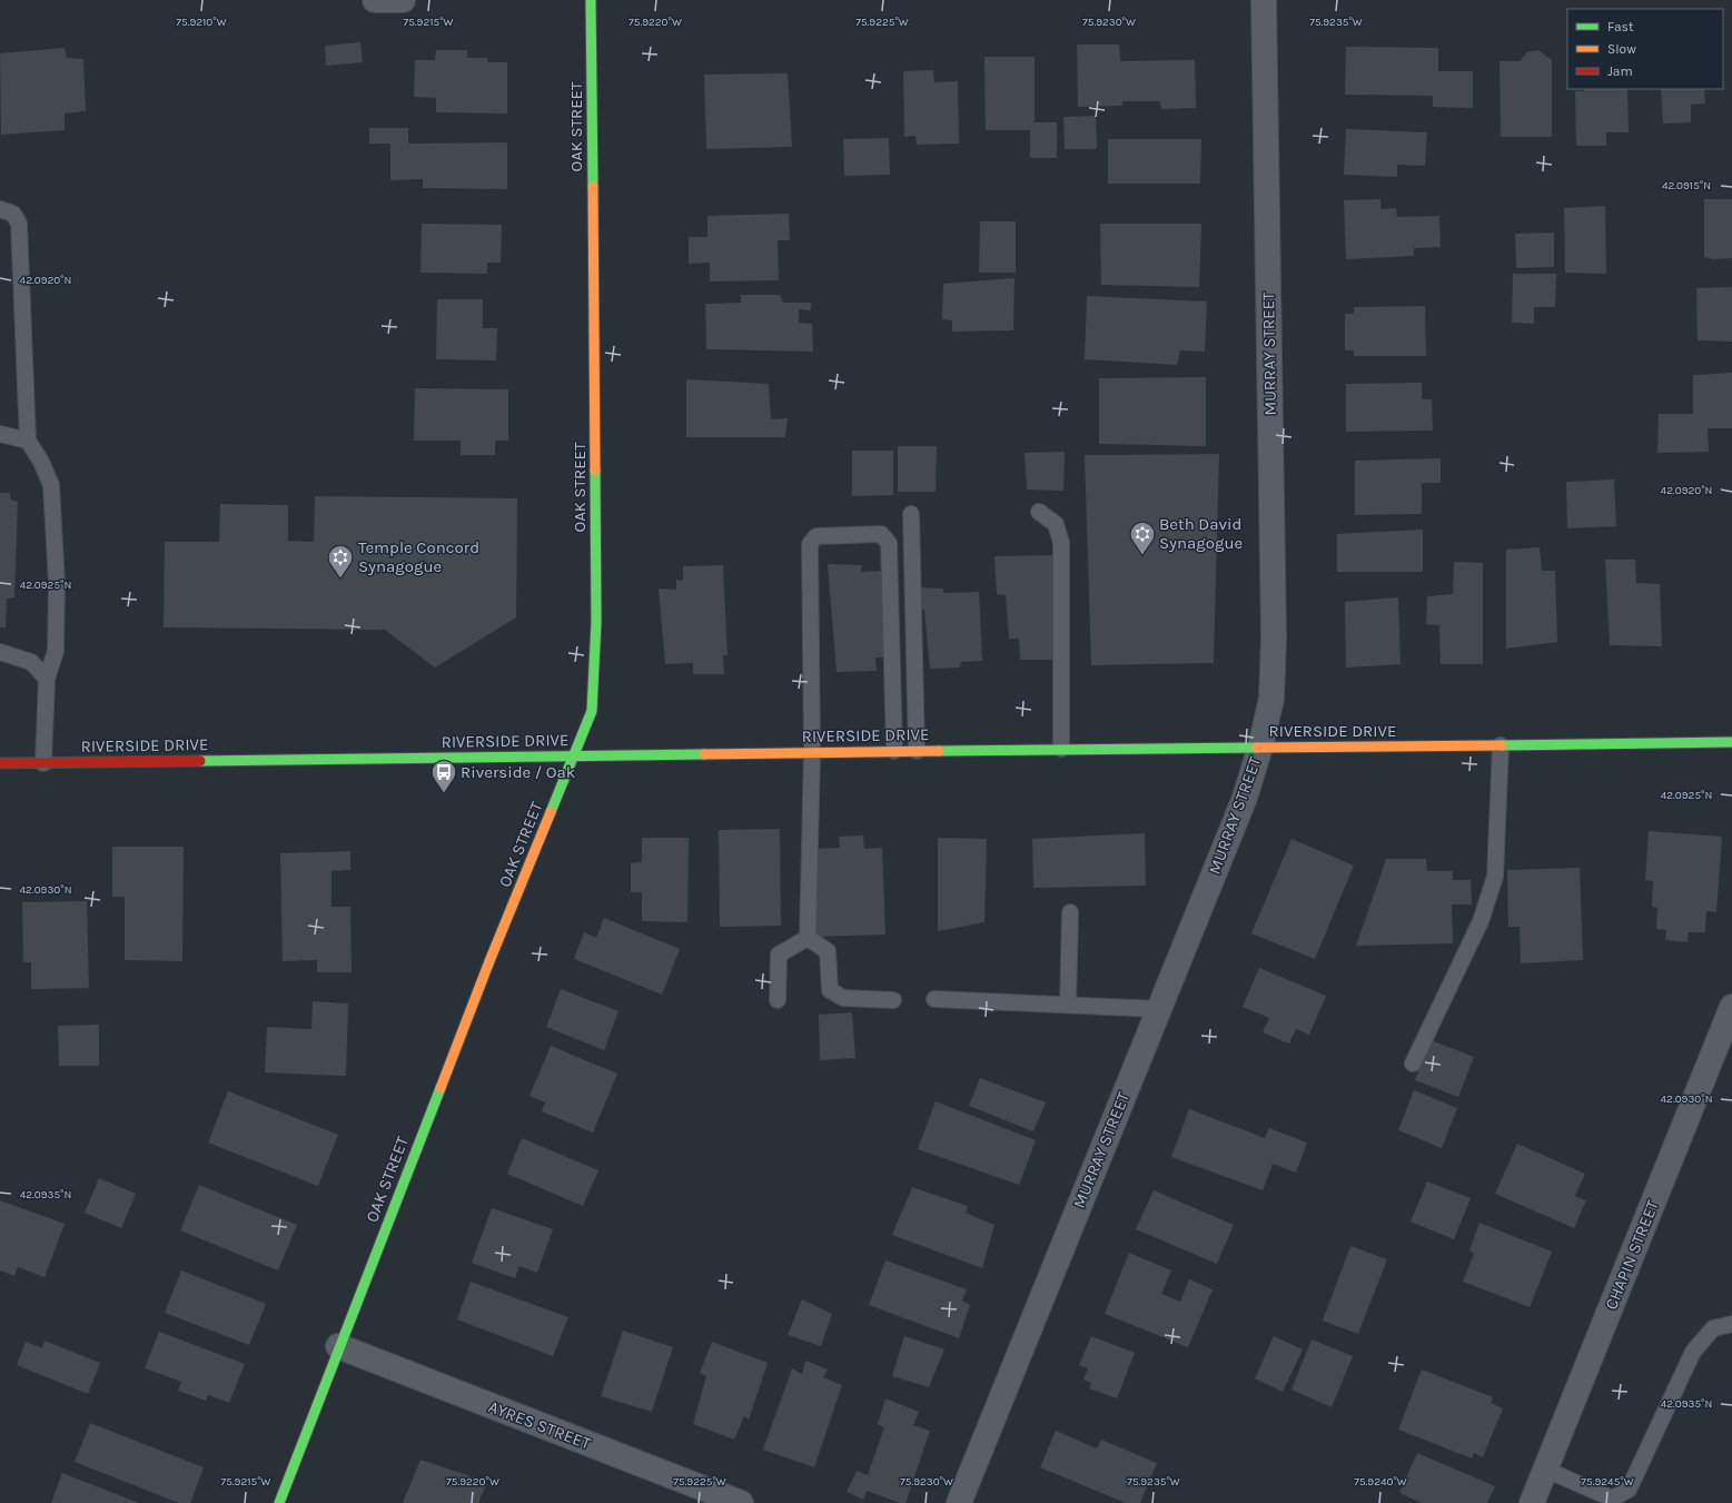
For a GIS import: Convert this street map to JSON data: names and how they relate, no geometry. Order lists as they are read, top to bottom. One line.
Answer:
{"streets":{"main road":["OAK STREET","RIVERSIDE DRIVE"],"street":["MURRAY STREET","CHAPIN STREET","AYRES STREET"]},"crossings":[["OAK STREET","RIVERSIDE DRIVE"],["OAK STREET","AYRES STREET"],["MURRAY STREET","RIVERSIDE DRIVE"]],"places":{"synagogue":["Beth David Synagogue","Temple Concord Synagogue"],"bus stop":["Riverside / Oak"]},"legend":["Fast","Slow","Jam"],"coordinates":["75.9210°W","75.9215°W","75.9220°W","75.9225°W","75.9230°W","75.9235°W","42.0915°N","42.0920°N","42.0925°N","42.0930°N","42.0935°N","75.9240°W","75.9245°W"]}
